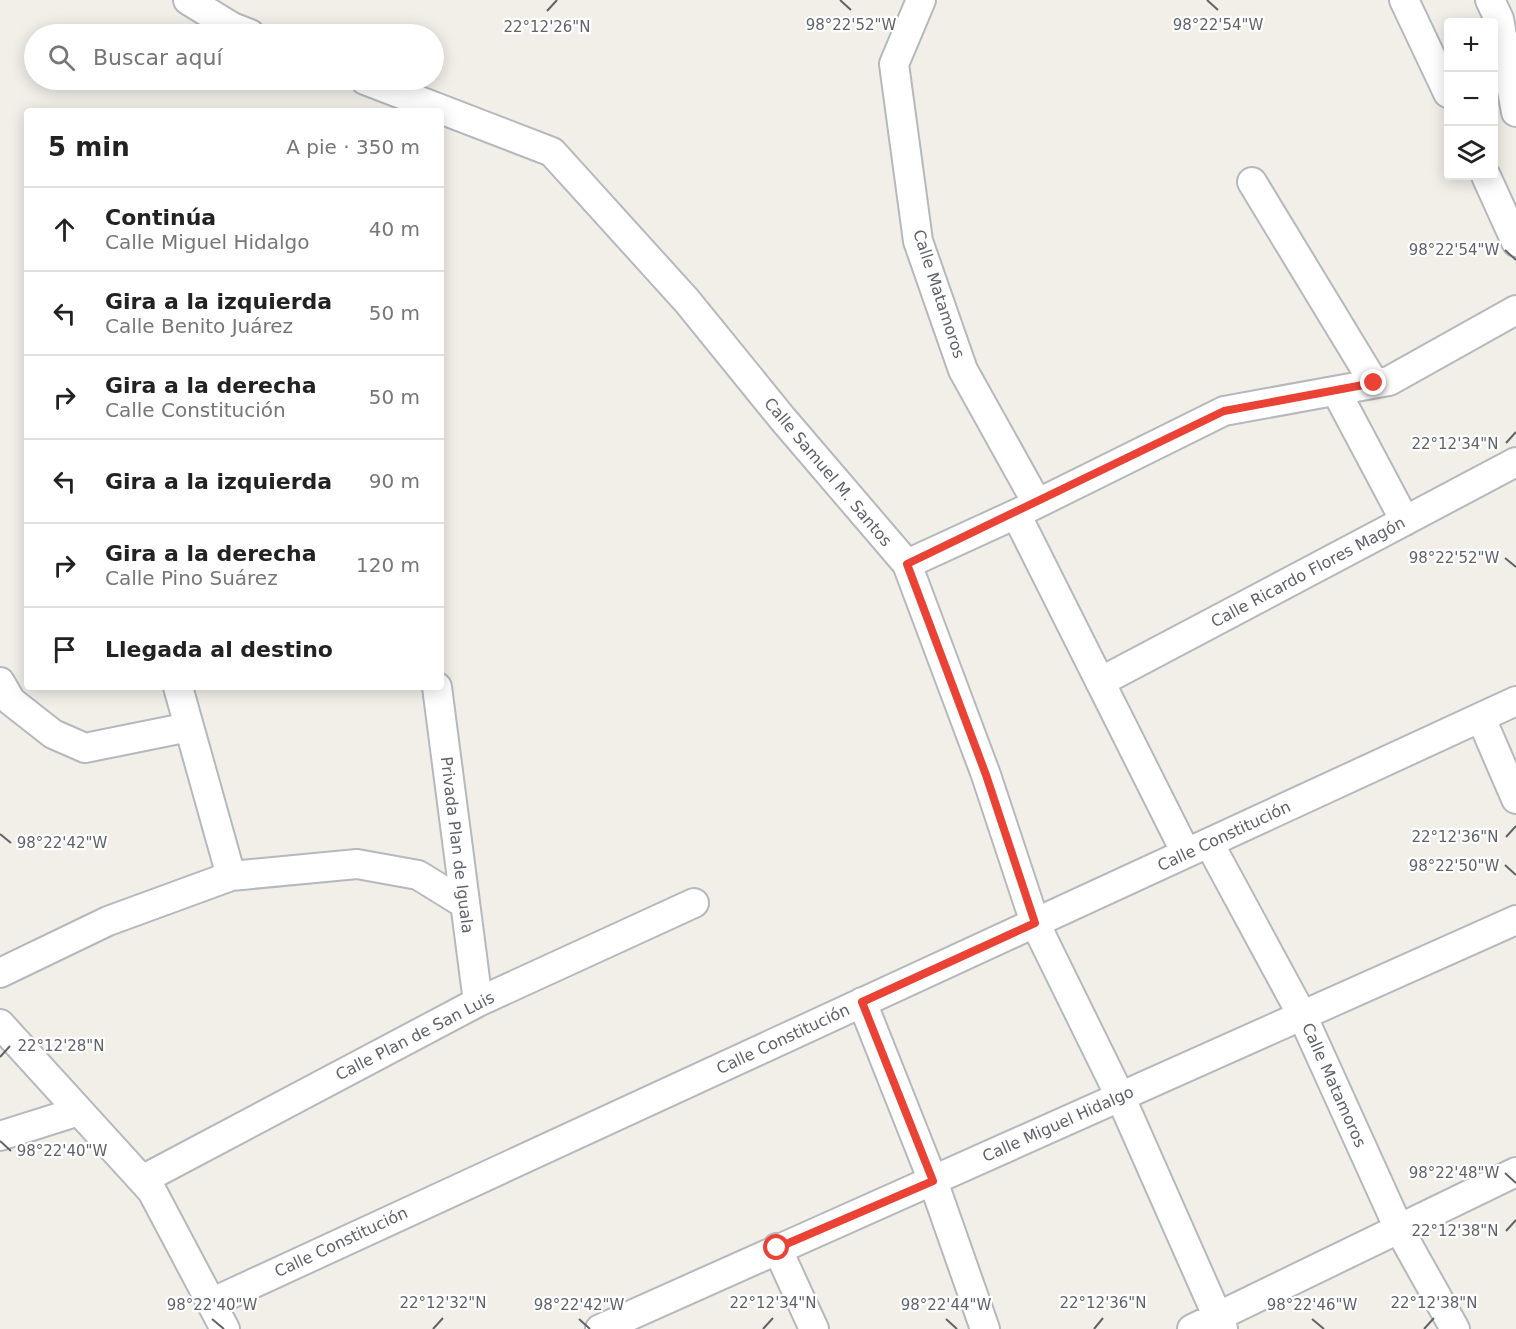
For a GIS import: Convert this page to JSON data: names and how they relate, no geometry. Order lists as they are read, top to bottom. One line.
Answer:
{"streets":{"street":["Calle Matamoros","Calle Samuel M. Santos","Calle Ricardo Flores Magón","Calle Constitución","Privada Plan de Iguala","Calle Plan de San Luis","Calle Miguel Hidalgo"]},"crossings":[["Calle Matamoros","Calle Ricardo Flores Magón"],["Calle Matamoros","Calle Constitución"],["Calle Matamoros","Calle Miguel Hidalgo"],["Calle Samuel M. Santos","Calle Constitución"],["Calle Samuel M. Santos","Calle Miguel Hidalgo"],["Privada Plan de Iguala","Calle Plan de San Luis"]],"page":{"map_buttons":["+","−"],"search":"Buscar aquí","heading":["5 min","A pie · 350 m"],"list":[["Continúa","Calle Miguel Hidalgo","40 m"],["Gira a la izquierda","Calle Benito Juárez","50 m"],["Gira a la derecha","Calle Constitución","50 m"],["Gira a la izquierda","90 m"],["Gira a la derecha","Calle Pino Suárez","120 m"],"Llegada al destino"]},"coordinates":["98°22'52\"W","98°22'54\"W","22°12'26\"N","22°12'34\"N","22°12'36\"N","98°22'42\"W","98°22'50\"W","22°12'28\"N","98°22'40\"W","98°22'48\"W","22°12'38\"N","22°12'32\"N","98°22'44\"W","98°22'46\"W"]}
